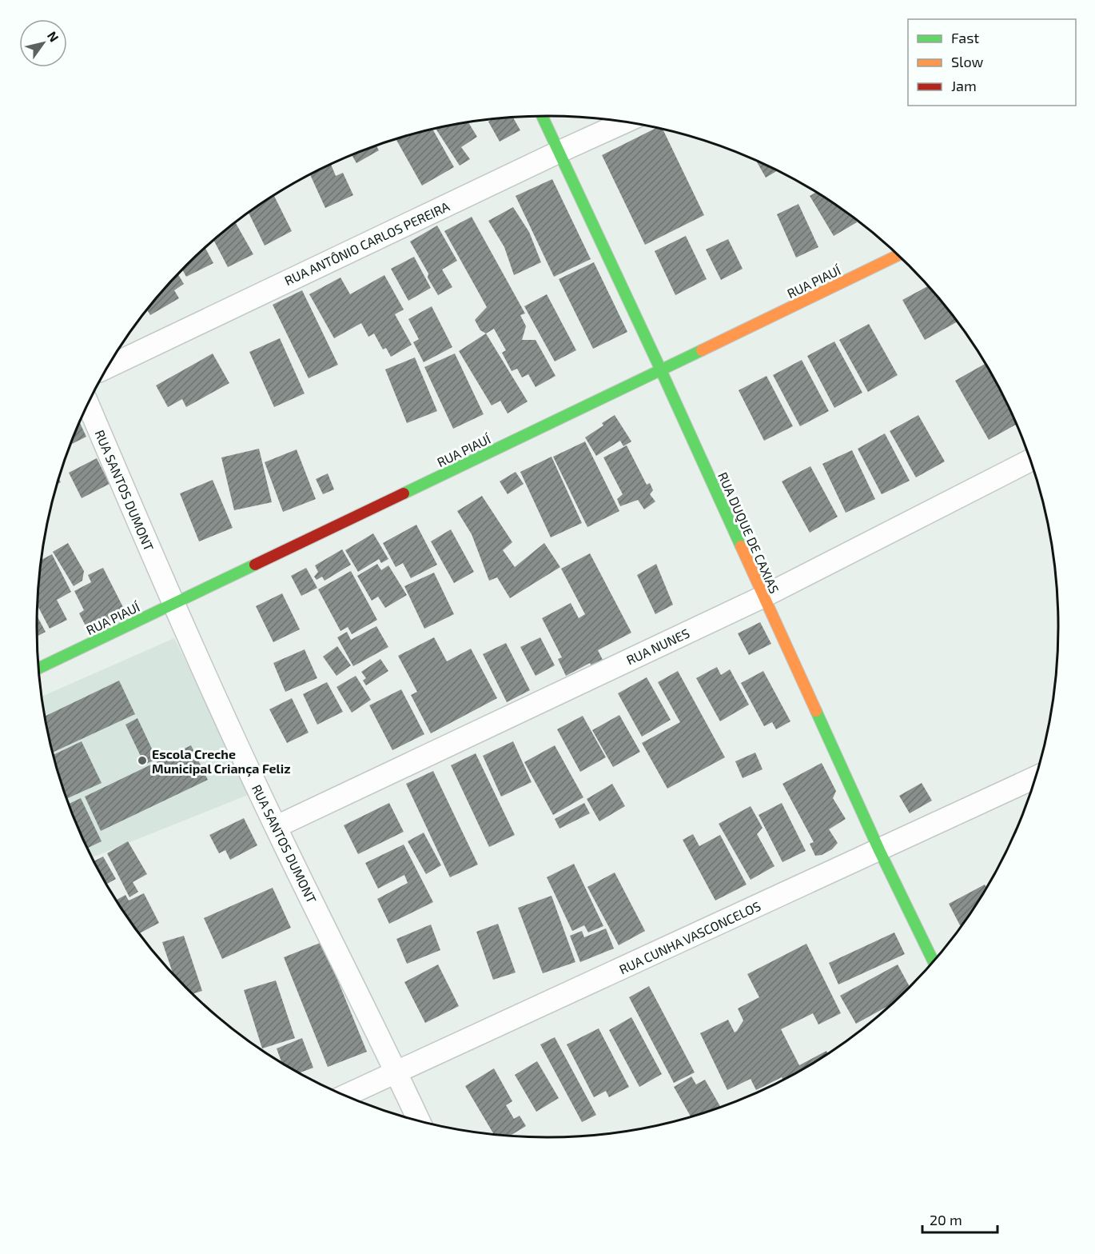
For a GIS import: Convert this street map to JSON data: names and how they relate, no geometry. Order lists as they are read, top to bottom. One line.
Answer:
{"streets":{"street":["RUA ANTÔNIO CARLOS PEREIRA","RUA PIAUÍ","RUA SANTOS DUMONT","RUA DUQUE DE CAXIAS","RUA NUNES","RUA CUNHA VASCONCELOS"]},"crossings":[["RUA ANTÔNIO CARLOS PEREIRA","RUA DUQUE DE CAXIAS"],["RUA PIAUÍ","RUA SANTOS DUMONT"],["RUA PIAUÍ","RUA DUQUE DE CAXIAS"],["RUA SANTOS DUMONT","RUA NUNES"],["RUA SANTOS DUMONT","RUA CUNHA VASCONCELOS"],["RUA DUQUE DE CAXIAS","RUA NUNES"],["RUA DUQUE DE CAXIAS","RUA CUNHA VASCONCELOS"]],"places":["Escola Creche Municipal Criança Feliz"],"legend":["Fast","Slow","Jam"],"scale_bar":"20 m","north":"top right"}
